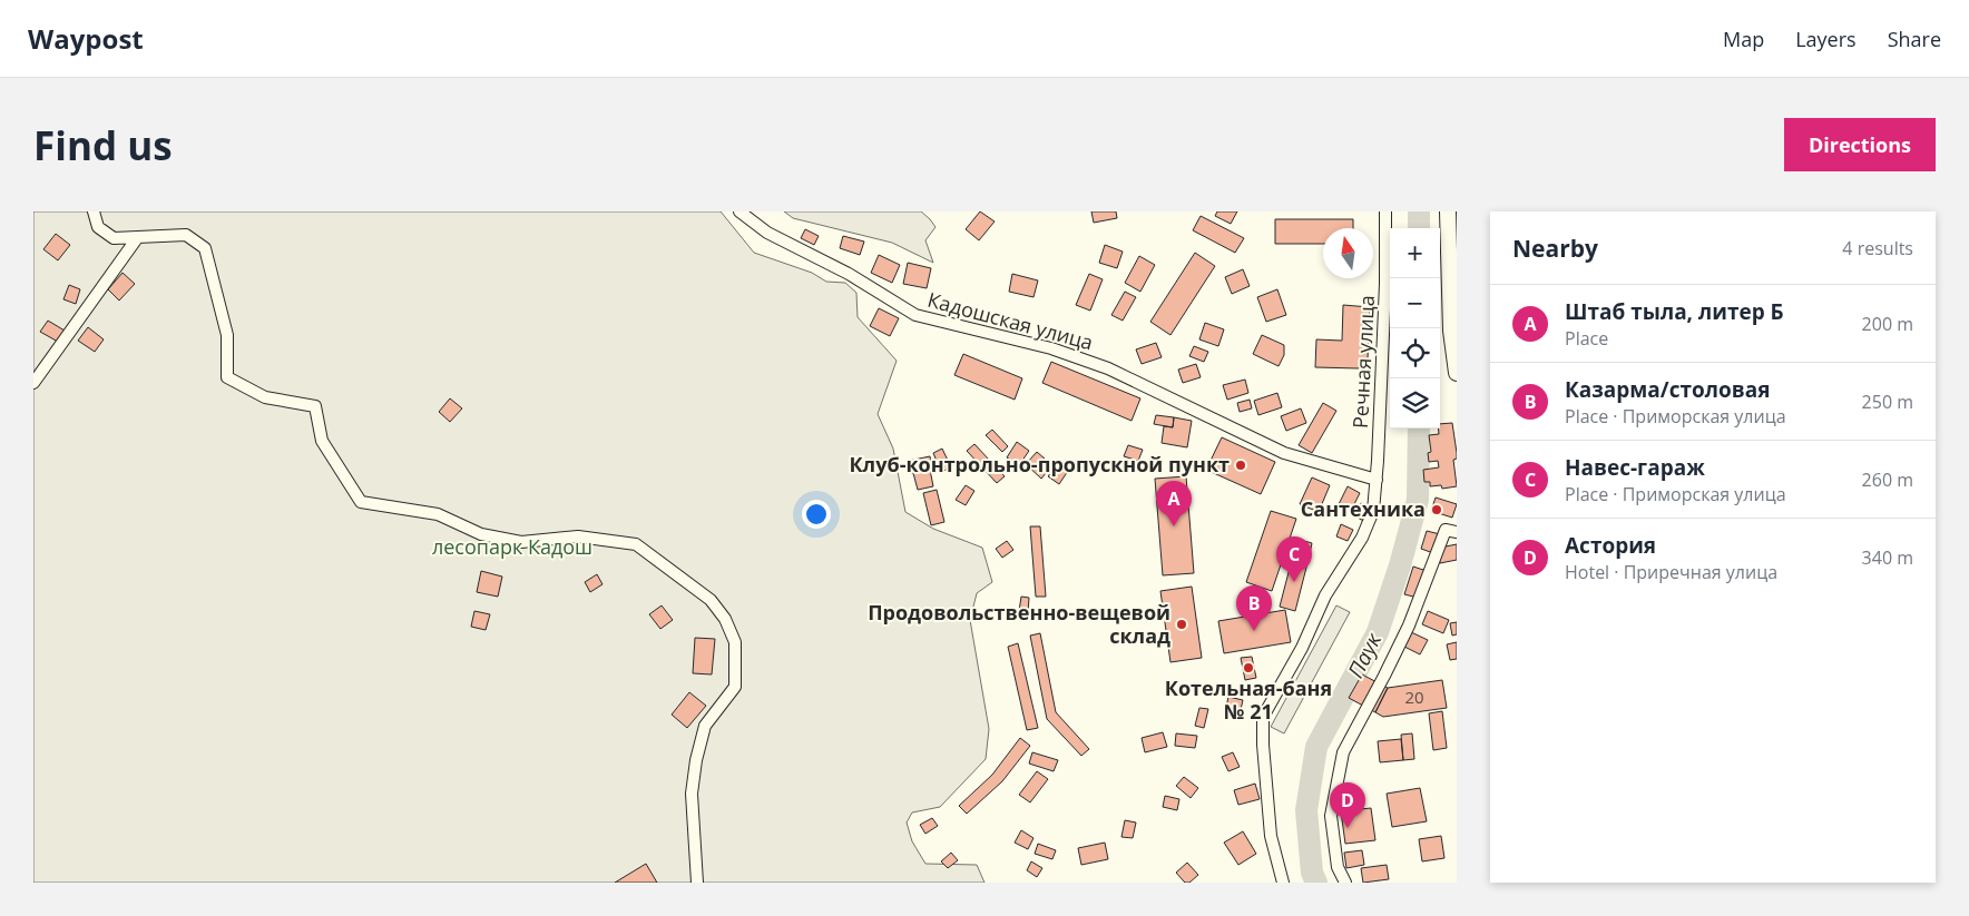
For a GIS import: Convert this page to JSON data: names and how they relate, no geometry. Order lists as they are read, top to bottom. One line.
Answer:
{"streets":{"street":["Кадошская улица","Речная улица"]},"crossings":[["Кадошская улица","Речная улица"]],"water":["Паук"],"parks":["лесопарк Кадош"],"places":["Клуб-контрольно-пропускной пункт","Сантехника","Продовольственно-вещевой склад","Котельная-баня № 21"],"house_numbers":["20"],"north":"top","page":{"header":"Waypost","nav":["Map","Layers","Share"],"buttons":"Directions","title":"Find us","heading":["Nearby","4 results"],"map_buttons":["+","−"],"list":[{"mark":"A","name":"Штаб тыла, литер Б","note":"Place","value":"200 m"},{"mark":"B","name":"Казарма/столовая","note":"Place · Приморская улица","value":"250 m"},{"mark":"C","name":"Навес-гараж","note":"Place · Приморская улица","value":"260 m"},{"mark":"D","name":"Астория","note":"Hotel · Приречная улица","value":"340 m"}],"pins":["A","C","B","D"]}}
